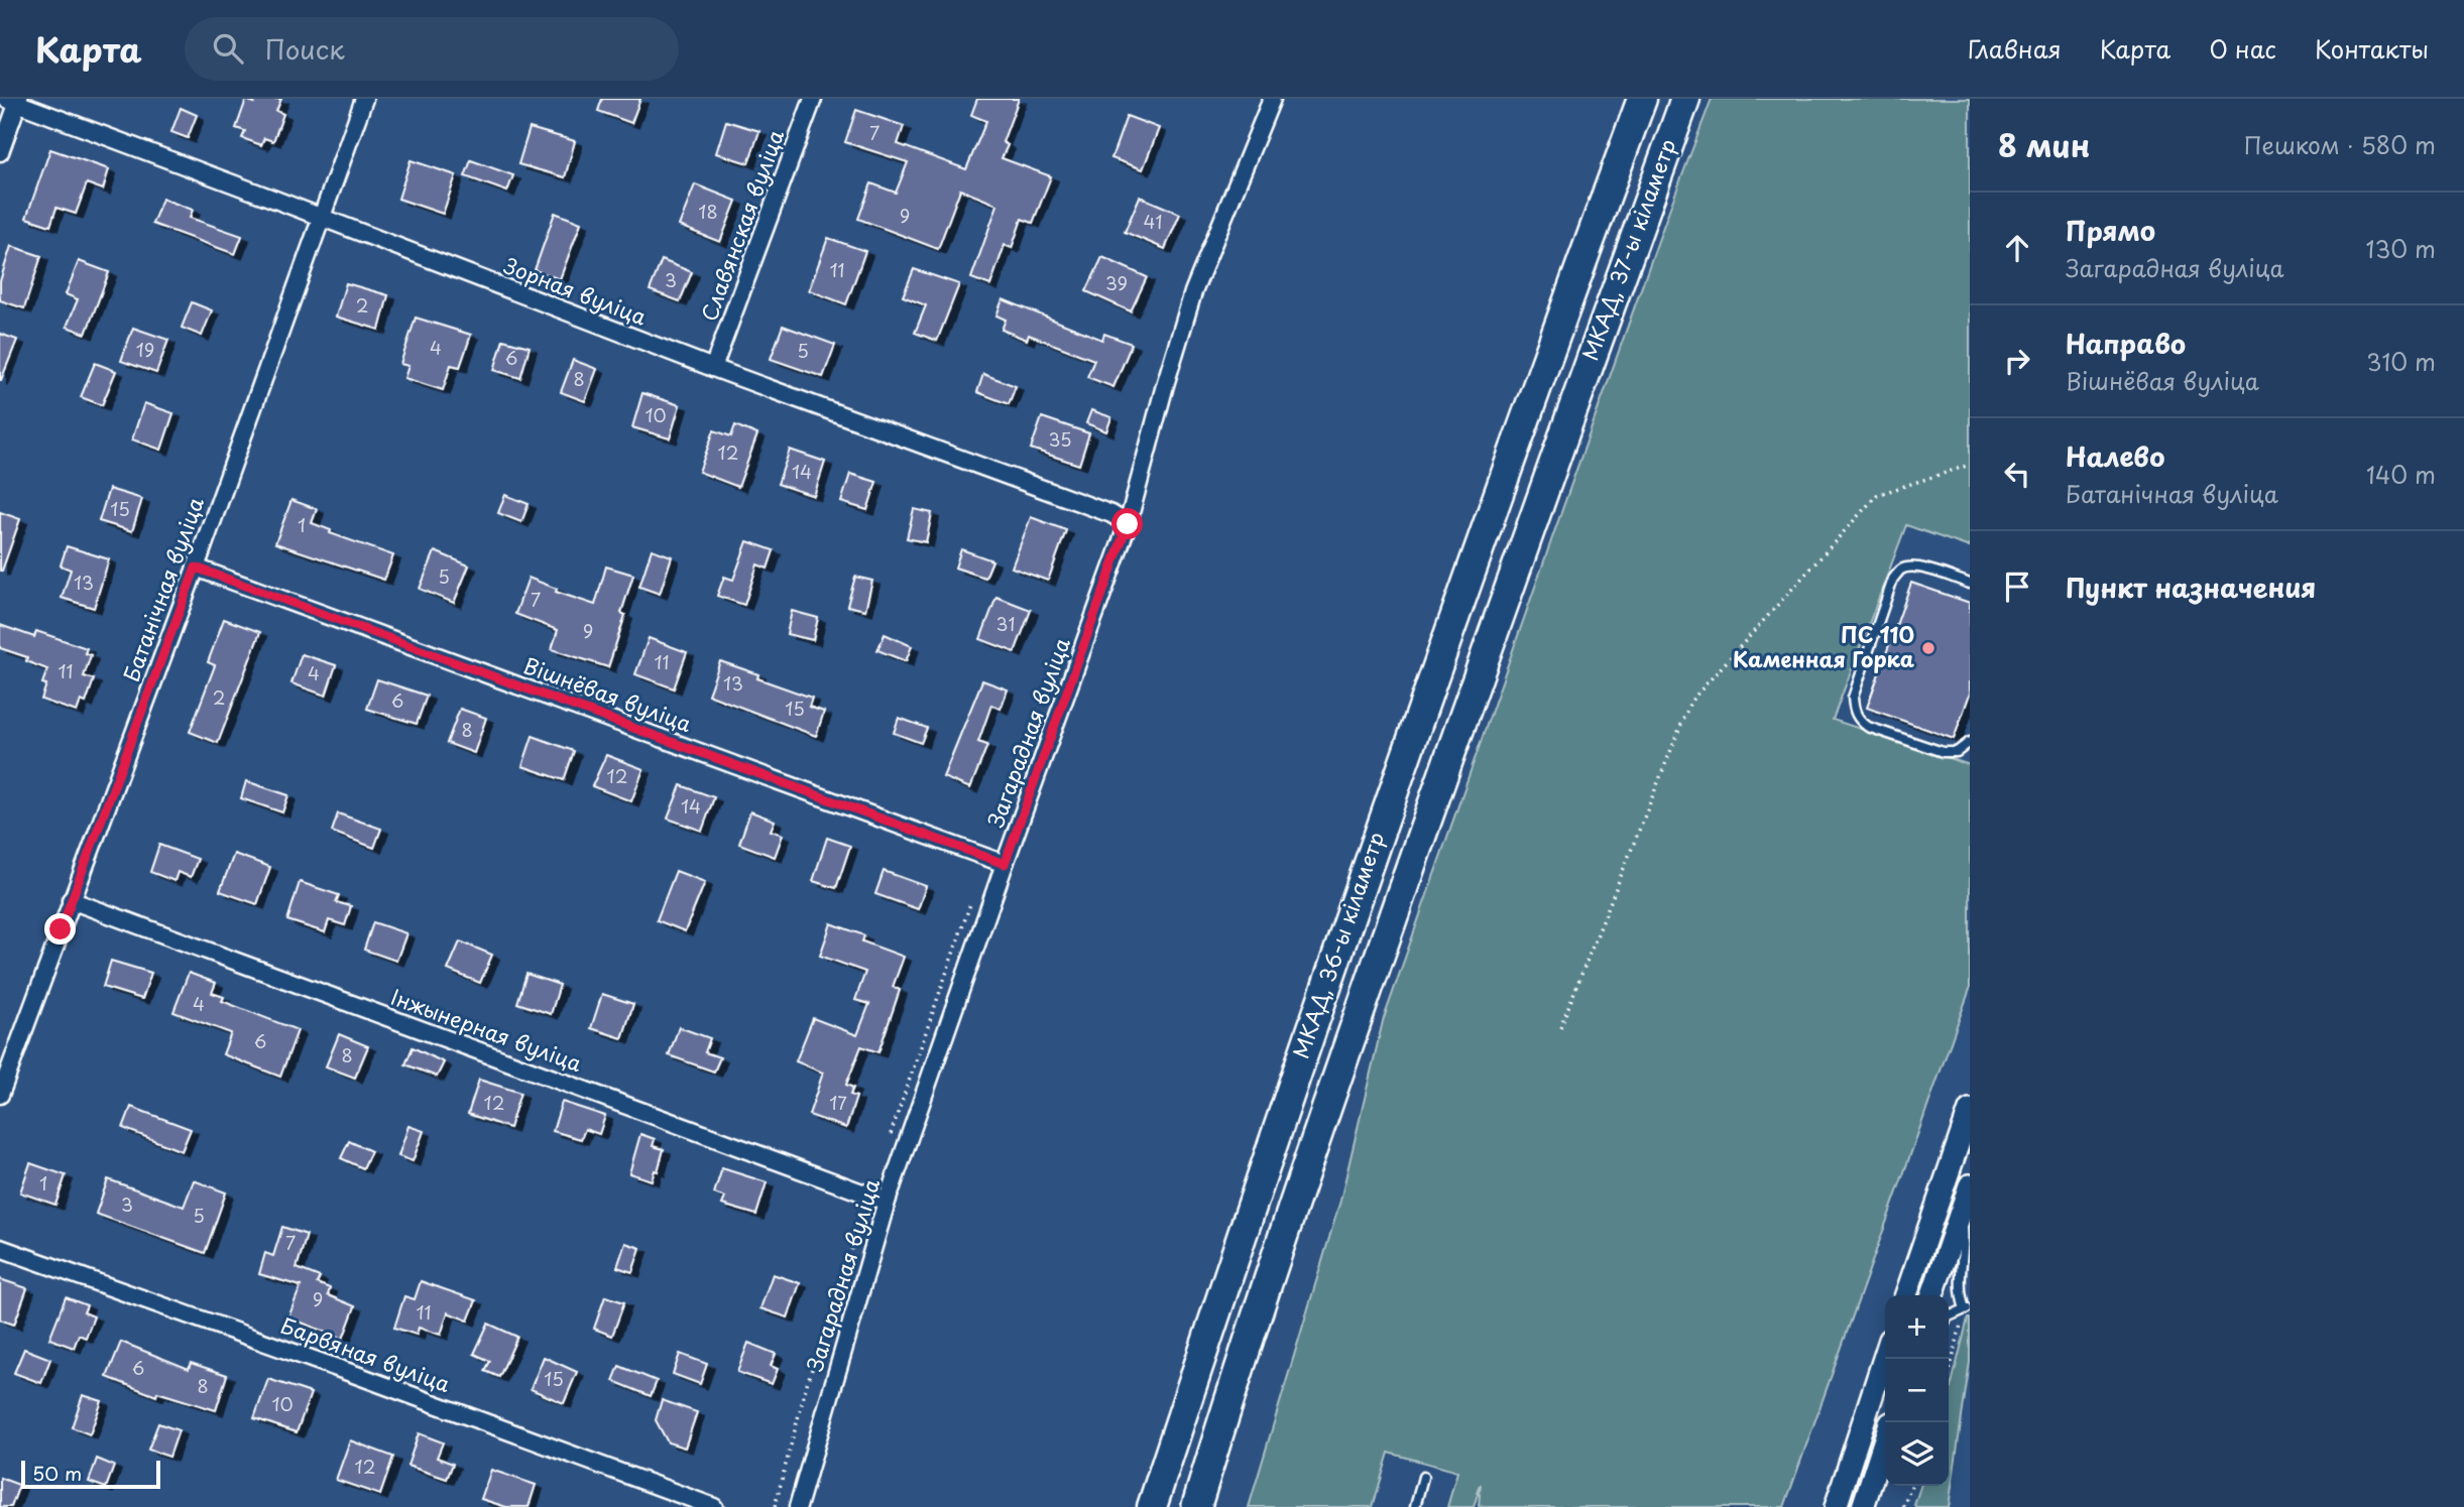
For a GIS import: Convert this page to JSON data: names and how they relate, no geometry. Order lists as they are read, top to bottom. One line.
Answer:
{"streets":{"highway":["МКАД, 37-ы кіламетр","МКАД, 36-ы кіламетр"],"street":["Славянская вуліца","Зорная вуліца","Батанічная вуліца","Вішнёвая вуліца","Загарадная вуліца","Інжынерная вуліца","Барвяная вуліца"]},"crossings":[["Славянская вуліца","Зорная вуліца"],["МКАД, 37-ы кіламетр","МКАД, 36-ы кіламетр"],["Зорная вуліца","Батанічная вуліца"],["Зорная вуліца","Загарадная вуліца"],["Батанічная вуліца","Вішнёвая вуліца"],["Батанічная вуліца","Інжынерная вуліца"],["Вішнёвая вуліца","Загарадная вуліца"],["Загарадная вуліца","Інжынерная вуліца"]],"places":["ПС 110 Каменная Горка"],"house_numbers":["7","18","9","41","11","3","39","2","4","19","5","6","8","10","35","12","14","15","1","5","13","7","31","9","11","11","4","13","2","6","15","8","12","14","4","6","8","12","17","1","3","5","7","9","11","6","15","8","10","12"],"scale_bar":"50 m","page":{"header":"Карта","search":"Поиск","nav":["Главная","Карта","О нас","Контакты"],"heading":["8 мин","Пешком · 580 m"],"list":[["Прямо","Загарадная вуліца","130 m"],["Направо","Вішнёвая вуліца","310 m"],["Налево","Батанічная вуліца","140 m"],"Пункт назначения"],"map_buttons":["+","−"],"scale":"50 m"}}
